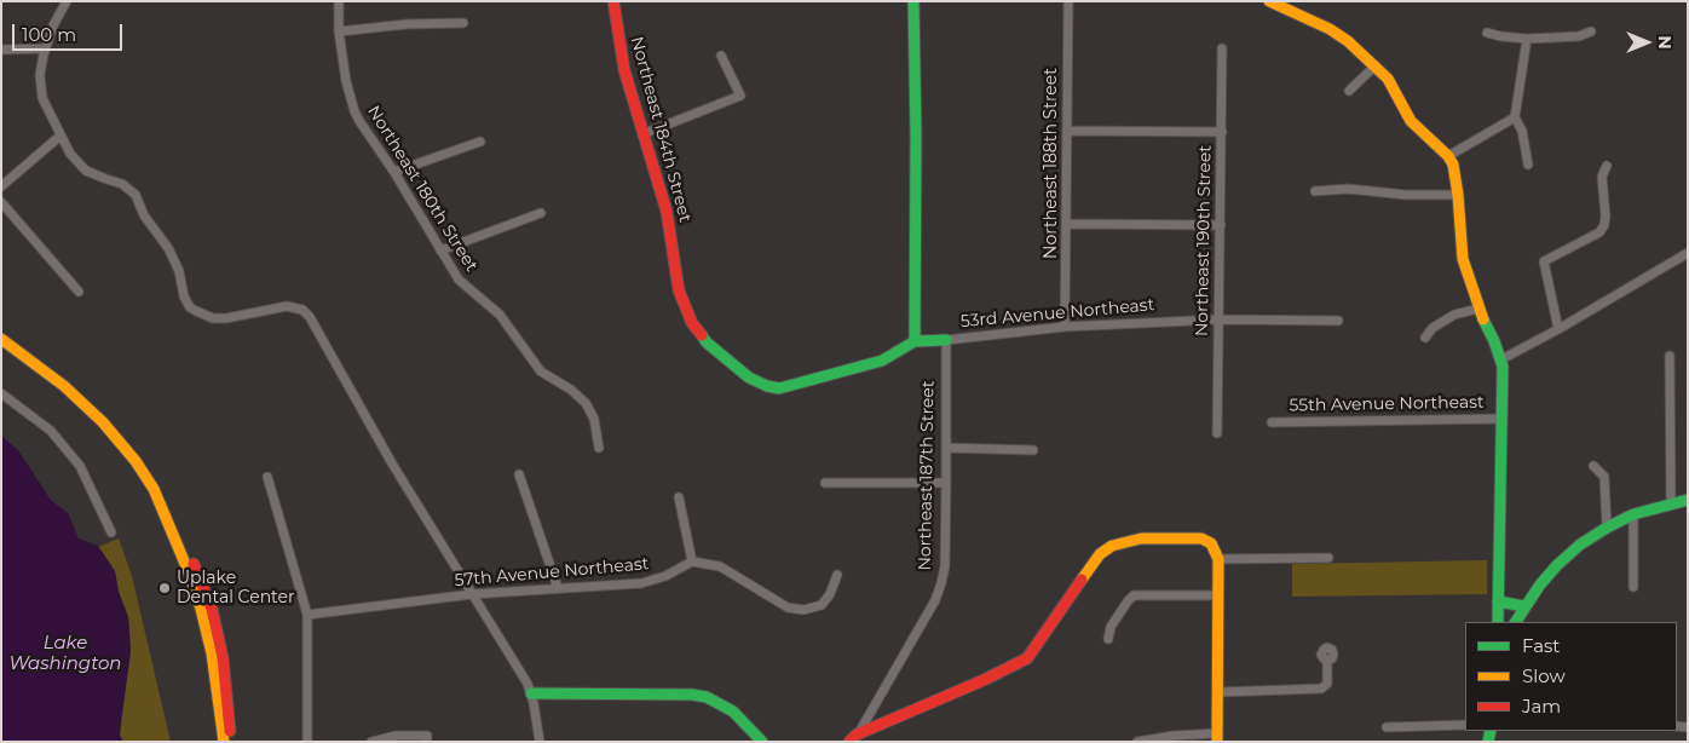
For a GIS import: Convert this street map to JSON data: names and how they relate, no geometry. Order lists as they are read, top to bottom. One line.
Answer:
{"streets":{"street":["Northeast 184th Street","Northeast 188th Street","Northeast 180th Street","Northeast 190th Street","53rd Avenue Northeast","55th Avenue Northeast","Northeast 187th Street","57th Avenue Northeast"]},"crossings":[["Northeast 184th Street","53rd Avenue Northeast"],["Northeast 188th Street","53rd Avenue Northeast"],["Northeast 190th Street","53rd Avenue Northeast"],["53rd Avenue Northeast","Northeast 187th Street"]],"water":["Lake Washington"],"places":["Uplake Dental Center"],"legend":["Fast","Slow","Jam"],"scale_bar":"100 m","north":"right"}
